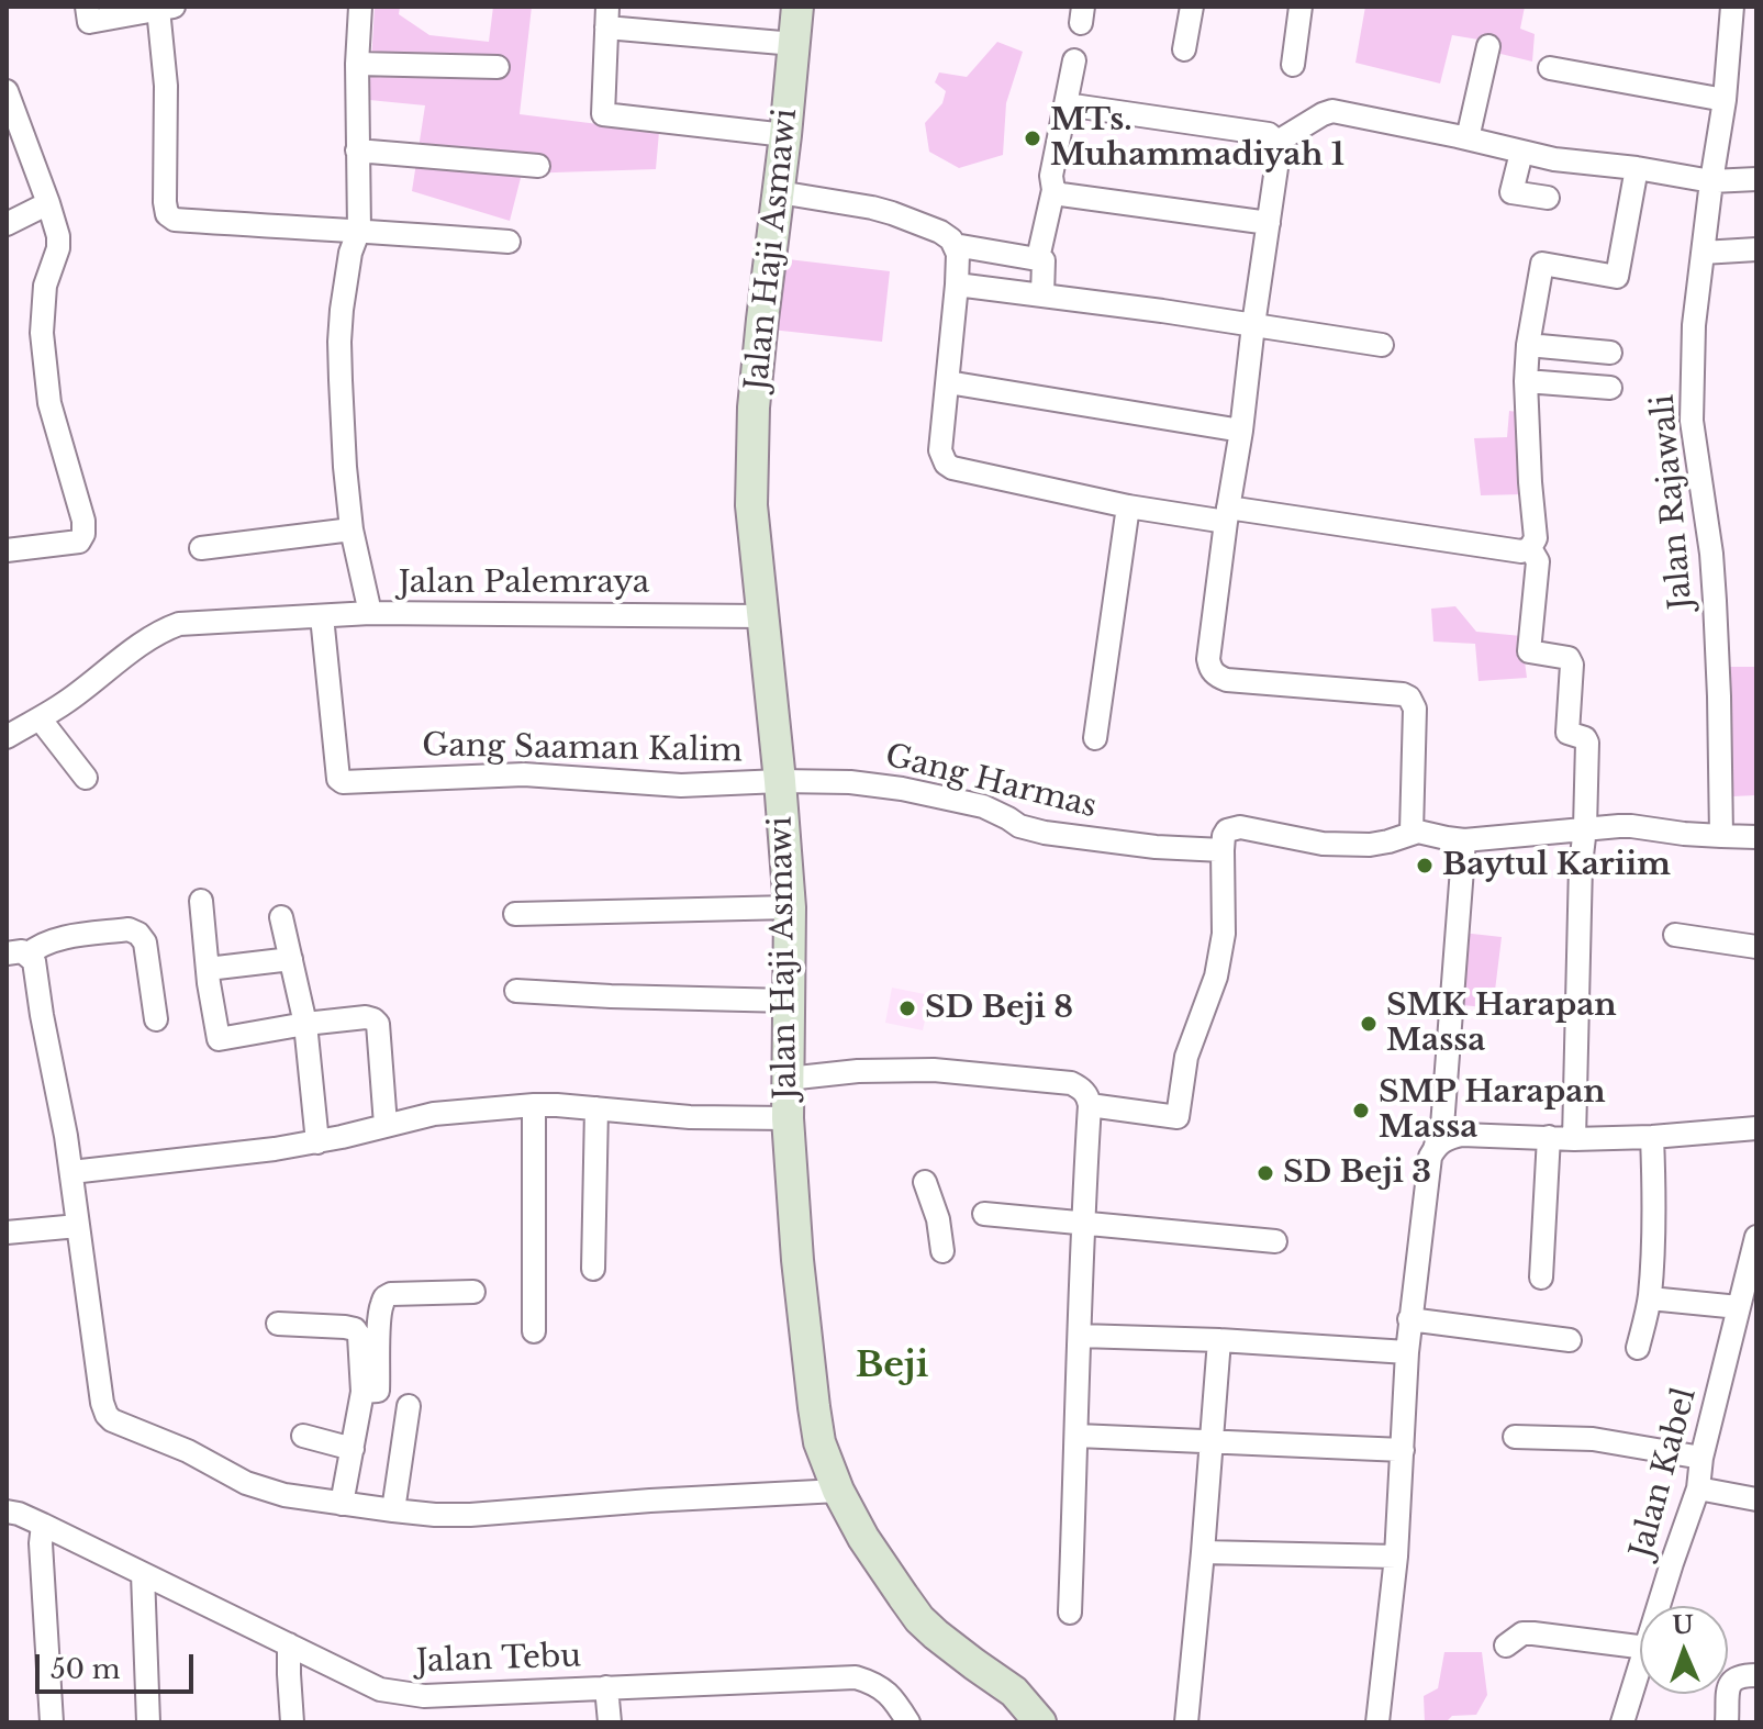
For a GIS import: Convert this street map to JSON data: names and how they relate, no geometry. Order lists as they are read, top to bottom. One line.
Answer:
{"streets":{"street":["Jalan Haji Asmawi","Jalan Rajawali","Jalan Palemraya","Gang Saaman Kalim","Gang Harmas","Jalan Kabel","Jalan Tebu"]},"crossings":[["Jalan Haji Asmawi","Jalan Palemraya"],["Jalan Haji Asmawi","Gang Saaman Kalim"],["Jalan Haji Asmawi","Gang Harmas"],["Gang Saaman Kalim","Gang Harmas"]],"districts":["Beji"],"places":["MTs. Muhammadiyah 1","Baytul Kariim","SD Beji 8","SMK Harapan Massa","SMP Harapan Massa","SD Beji 3"],"scale_bar":"50 m","north":"top"}
